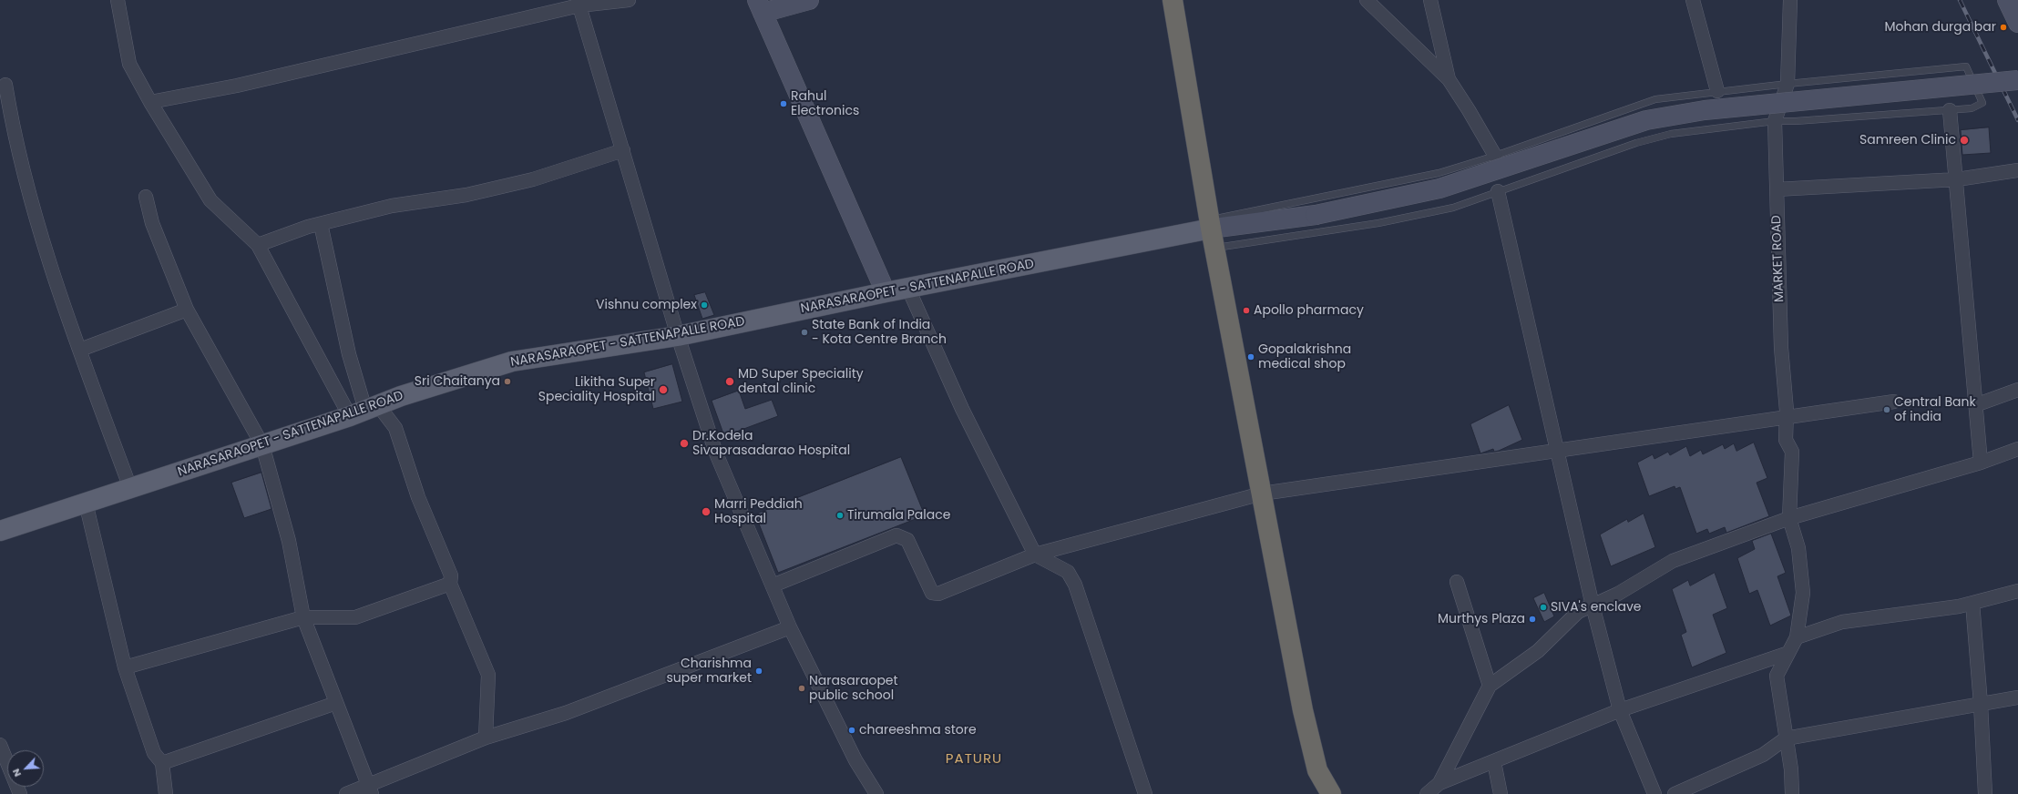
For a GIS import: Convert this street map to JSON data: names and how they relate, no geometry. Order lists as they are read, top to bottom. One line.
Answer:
{"streets":{"main road":["NARASARAOPET - SATTENAPALLE ROAD"],"street":["MARKET ROAD"]},"districts":["PATURU"],"places":["Mohan durga bar","Rahul Electronics","Samreen Clinic","Vishnu complex","Apollo pharmacy","State Bank of India - Kota Centre Branch","Gopalakrishna medical shop","Sri Chaitanya","MD Super Speciality dental clinic","Likitha Super Speciality Hospital","Central Bank of india","Dr.Kodela Sivaprasadarao Hospital","Marri Peddiah Hospital","Tirumala Palace","SIVA's enclave","Murthys Plaza","Charishma super market","Narasaraopet public school","chareeshma store"],"north":"bottom left"}
